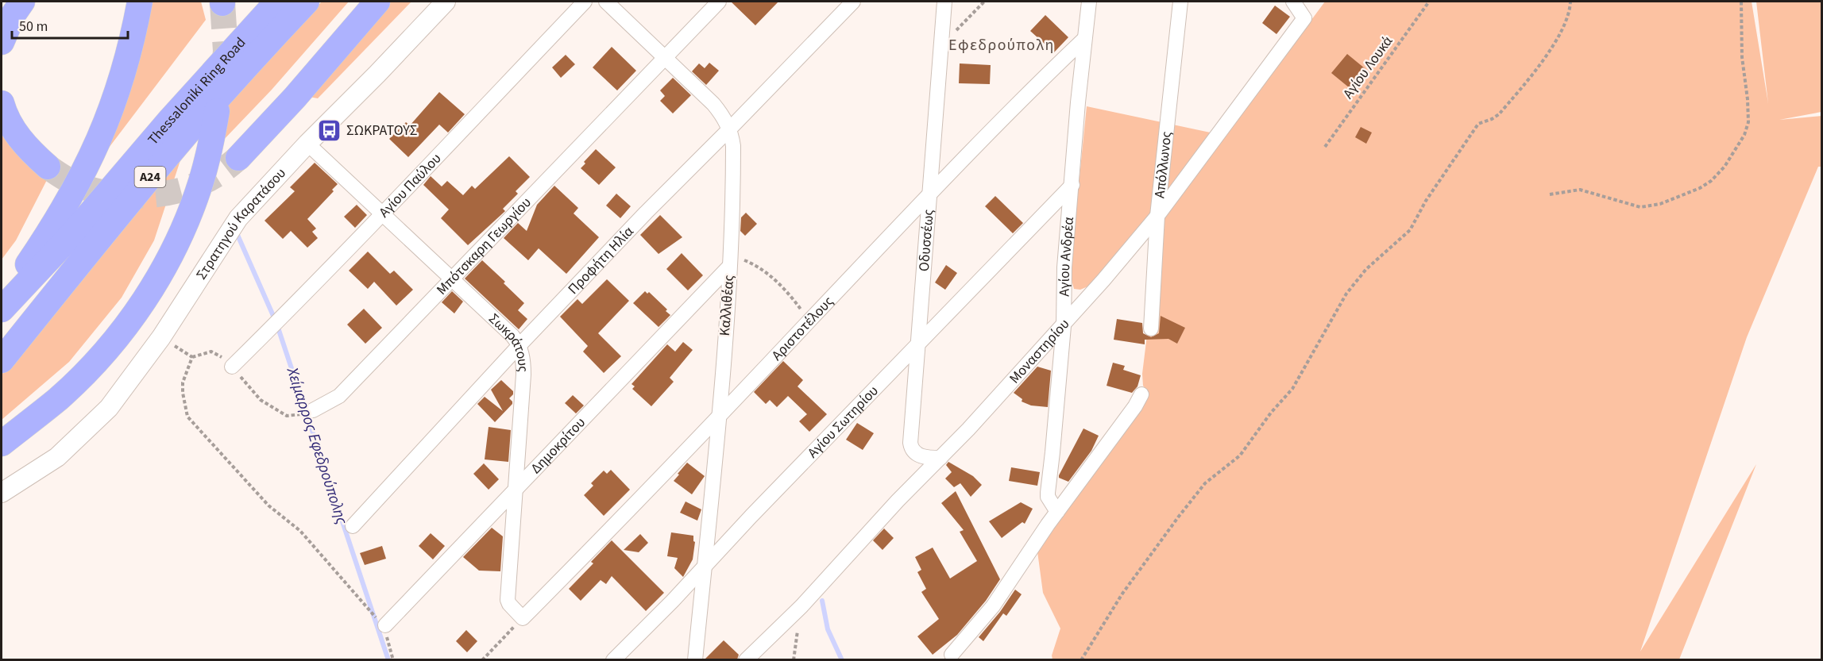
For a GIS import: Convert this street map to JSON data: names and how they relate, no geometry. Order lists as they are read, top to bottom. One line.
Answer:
{"streets":{"highway":["Thessaloniki Ring Road","Α24"],"street":["Απόλλωνος","Αγίου Παύλου","Στρατηγού Καρατάσου","Οδυσσέως","Μπότσκαρη Γεωργίου","Αγίου Ανδρέα","Προφήτη Ηλία","Καλλιθέας","Αριστοτέλους","Σωκράτους","Μοναστηρίου","Αγίου Σωτηρίου","Δημοκρίτου"],"path":["Αγίου Λουκά"]},"crossings":[["Απόλλωνος","Μοναστηρίου"],["Αγίου Παύλου","Σωκράτους"],["Στρατηγού Καρατάσου","Σωκράτους"],["Οδυσσέως","Αριστοτέλους"],["Οδυσσέως","Μοναστηρίου"],["Οδυσσέως","Αγίου Σωτηρίου"],["Μπότσκαρη Γεωργίου","Καλλιθέας"],["Μπότσκαρη Γεωργίου","Σωκράτους"],["Αγίου Ανδρέα","Αριστοτέλους"],["Αγίου Ανδρέα","Μοναστηρίου"],["Αγίου Ανδρέα","Αγίου Σωτηρίου"],["Προφήτη Ηλία","Καλλιθέας"],["Προφήτη Ηλία","Σωκράτους"],["Καλλιθέας","Αριστοτέλους"],["Καλλιθέας","Αγίου Σωτηρίου"],["Καλλιθέας","Δημοκρίτου"],["Αριστοτέλους","Σωκράτους"],["Σωκράτους","Δημοκρίτου"]],"districts":["Εφεδρούπολη"],"water":["Χείμαρρος Εφεδρούπολης"],"places":{"bus stop":["ΣΩΚΡΑΤΟΥΣ"]},"scale_bar":"50 m"}
